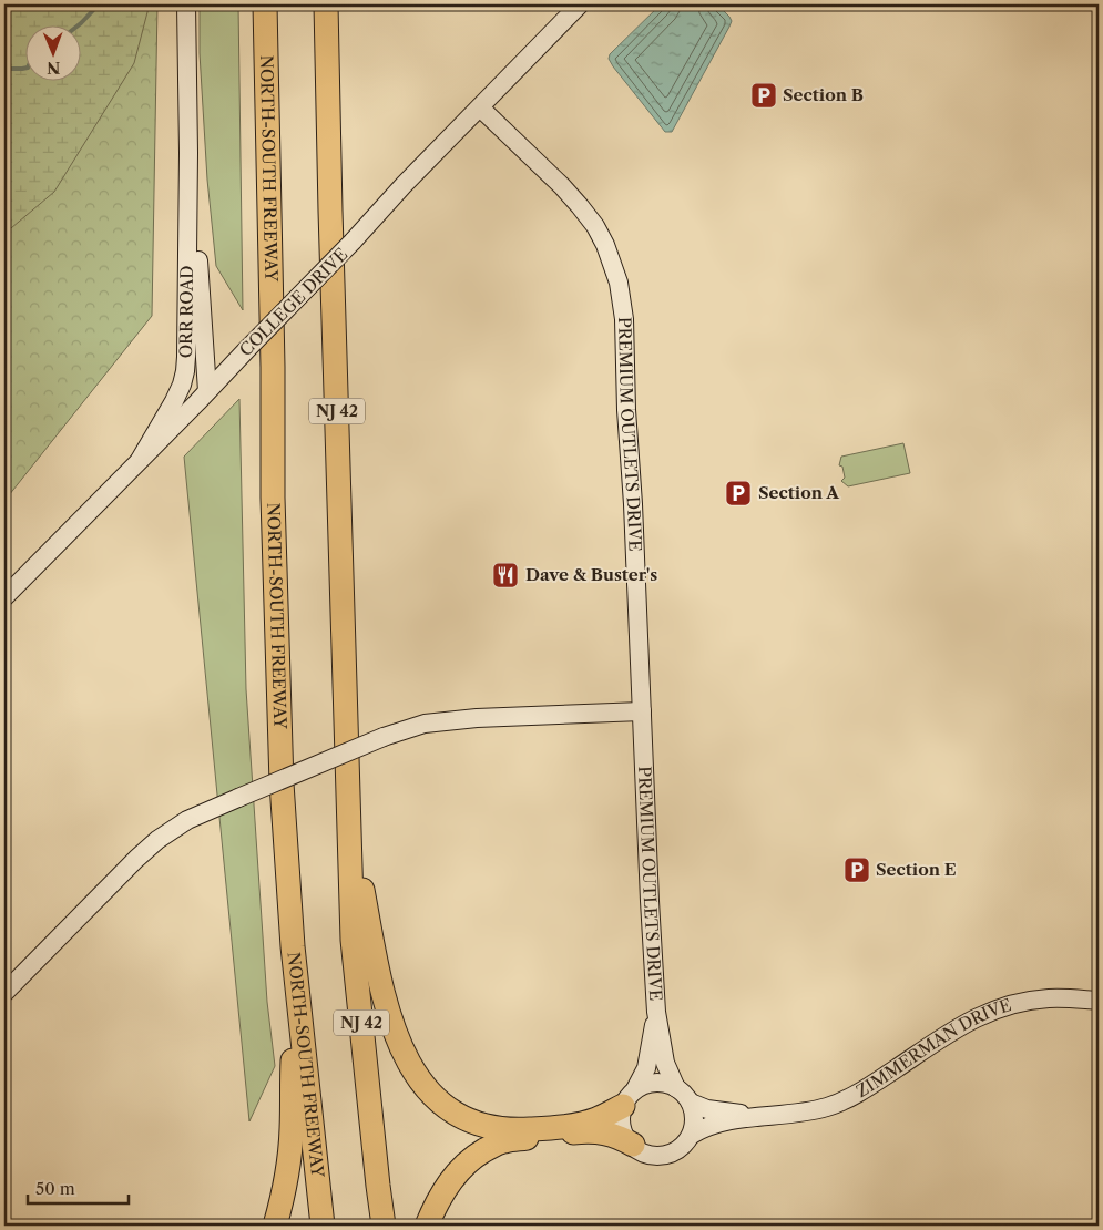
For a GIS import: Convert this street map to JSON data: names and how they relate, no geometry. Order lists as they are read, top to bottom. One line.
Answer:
{"streets":{"highway":["NORTH-SOUTH FREEWAY","NJ 42"],"street":["COLLEGE DRIVE","ORR ROAD","PREMIUM OUTLETS DRIVE","ZIMMERMAN DRIVE"]},"crossings":[["COLLEGE DRIVE","ORR ROAD"],["COLLEGE DRIVE","PREMIUM OUTLETS DRIVE"],["PREMIUM OUTLETS DRIVE","ZIMMERMAN DRIVE"]],"places":{"parking":["Section B","Section A","Section E"],"restaurant":["Dave & Buster's"]},"scale_bar":"50 m","north":"bottom"}
